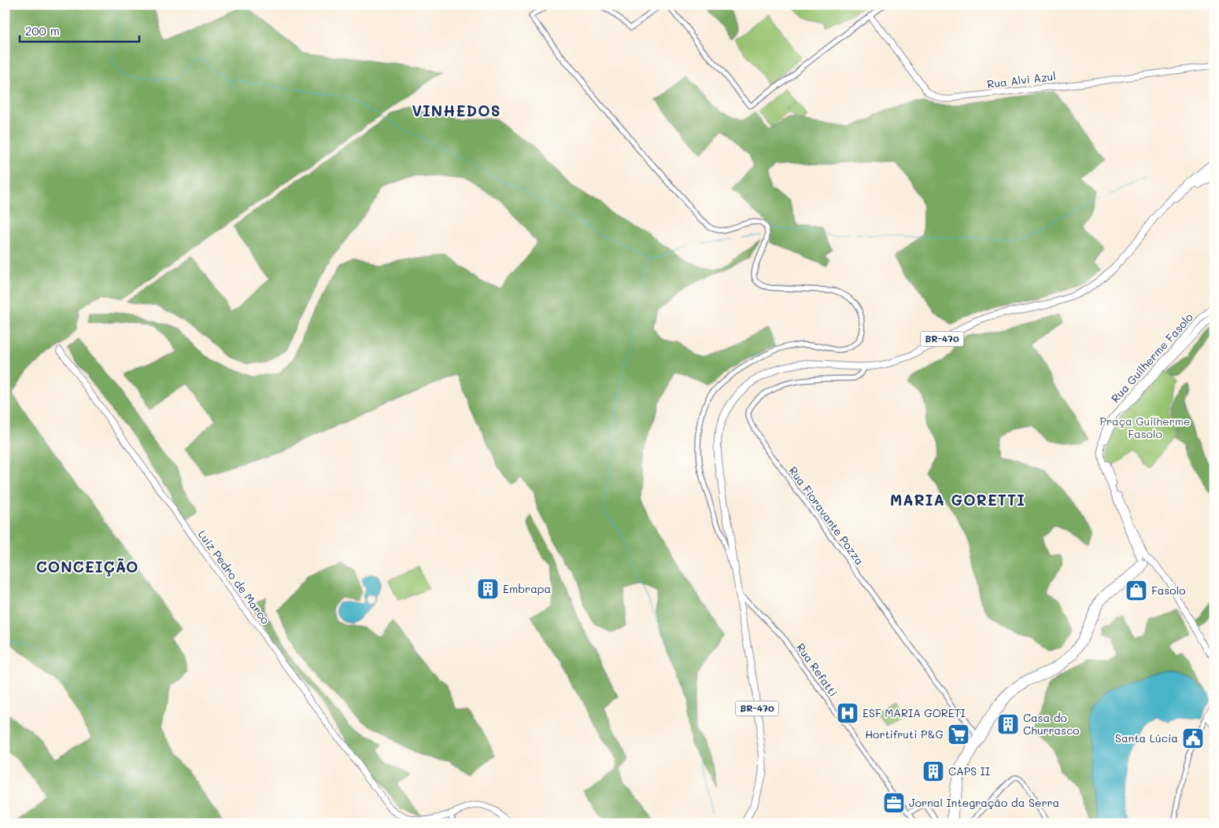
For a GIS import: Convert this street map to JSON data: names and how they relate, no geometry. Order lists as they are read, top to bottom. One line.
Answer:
{"streets":{"highway":["BR-470"],"main road":["Rua Alvi Azul","Rua Guilherme Fasolo","Luiz Pedro de Marco"],"street":["Rua Fioravante Pozza","Rua Refatti"]},"crossings":[["BR-470","Rua Fioravante Pozza"],["BR-470","Rua Refatti"]],"districts":["VINHEDOS","MARIA GORETTI","CONCEIÇÃO"],"parks":["Praça Guilherme Fasolo"],"places":{"building":["Embrapa","Casa do Churrasco","CAPS II"],"shop":["Fasolo"],"hospital":["ESF MARIA GORETI"],"supermarket":["Hortifruti P&G"],"public building":["Santa Lúcia"],"office":["Jornal Integração da Serra"]},"scale_bar":"200 m"}
